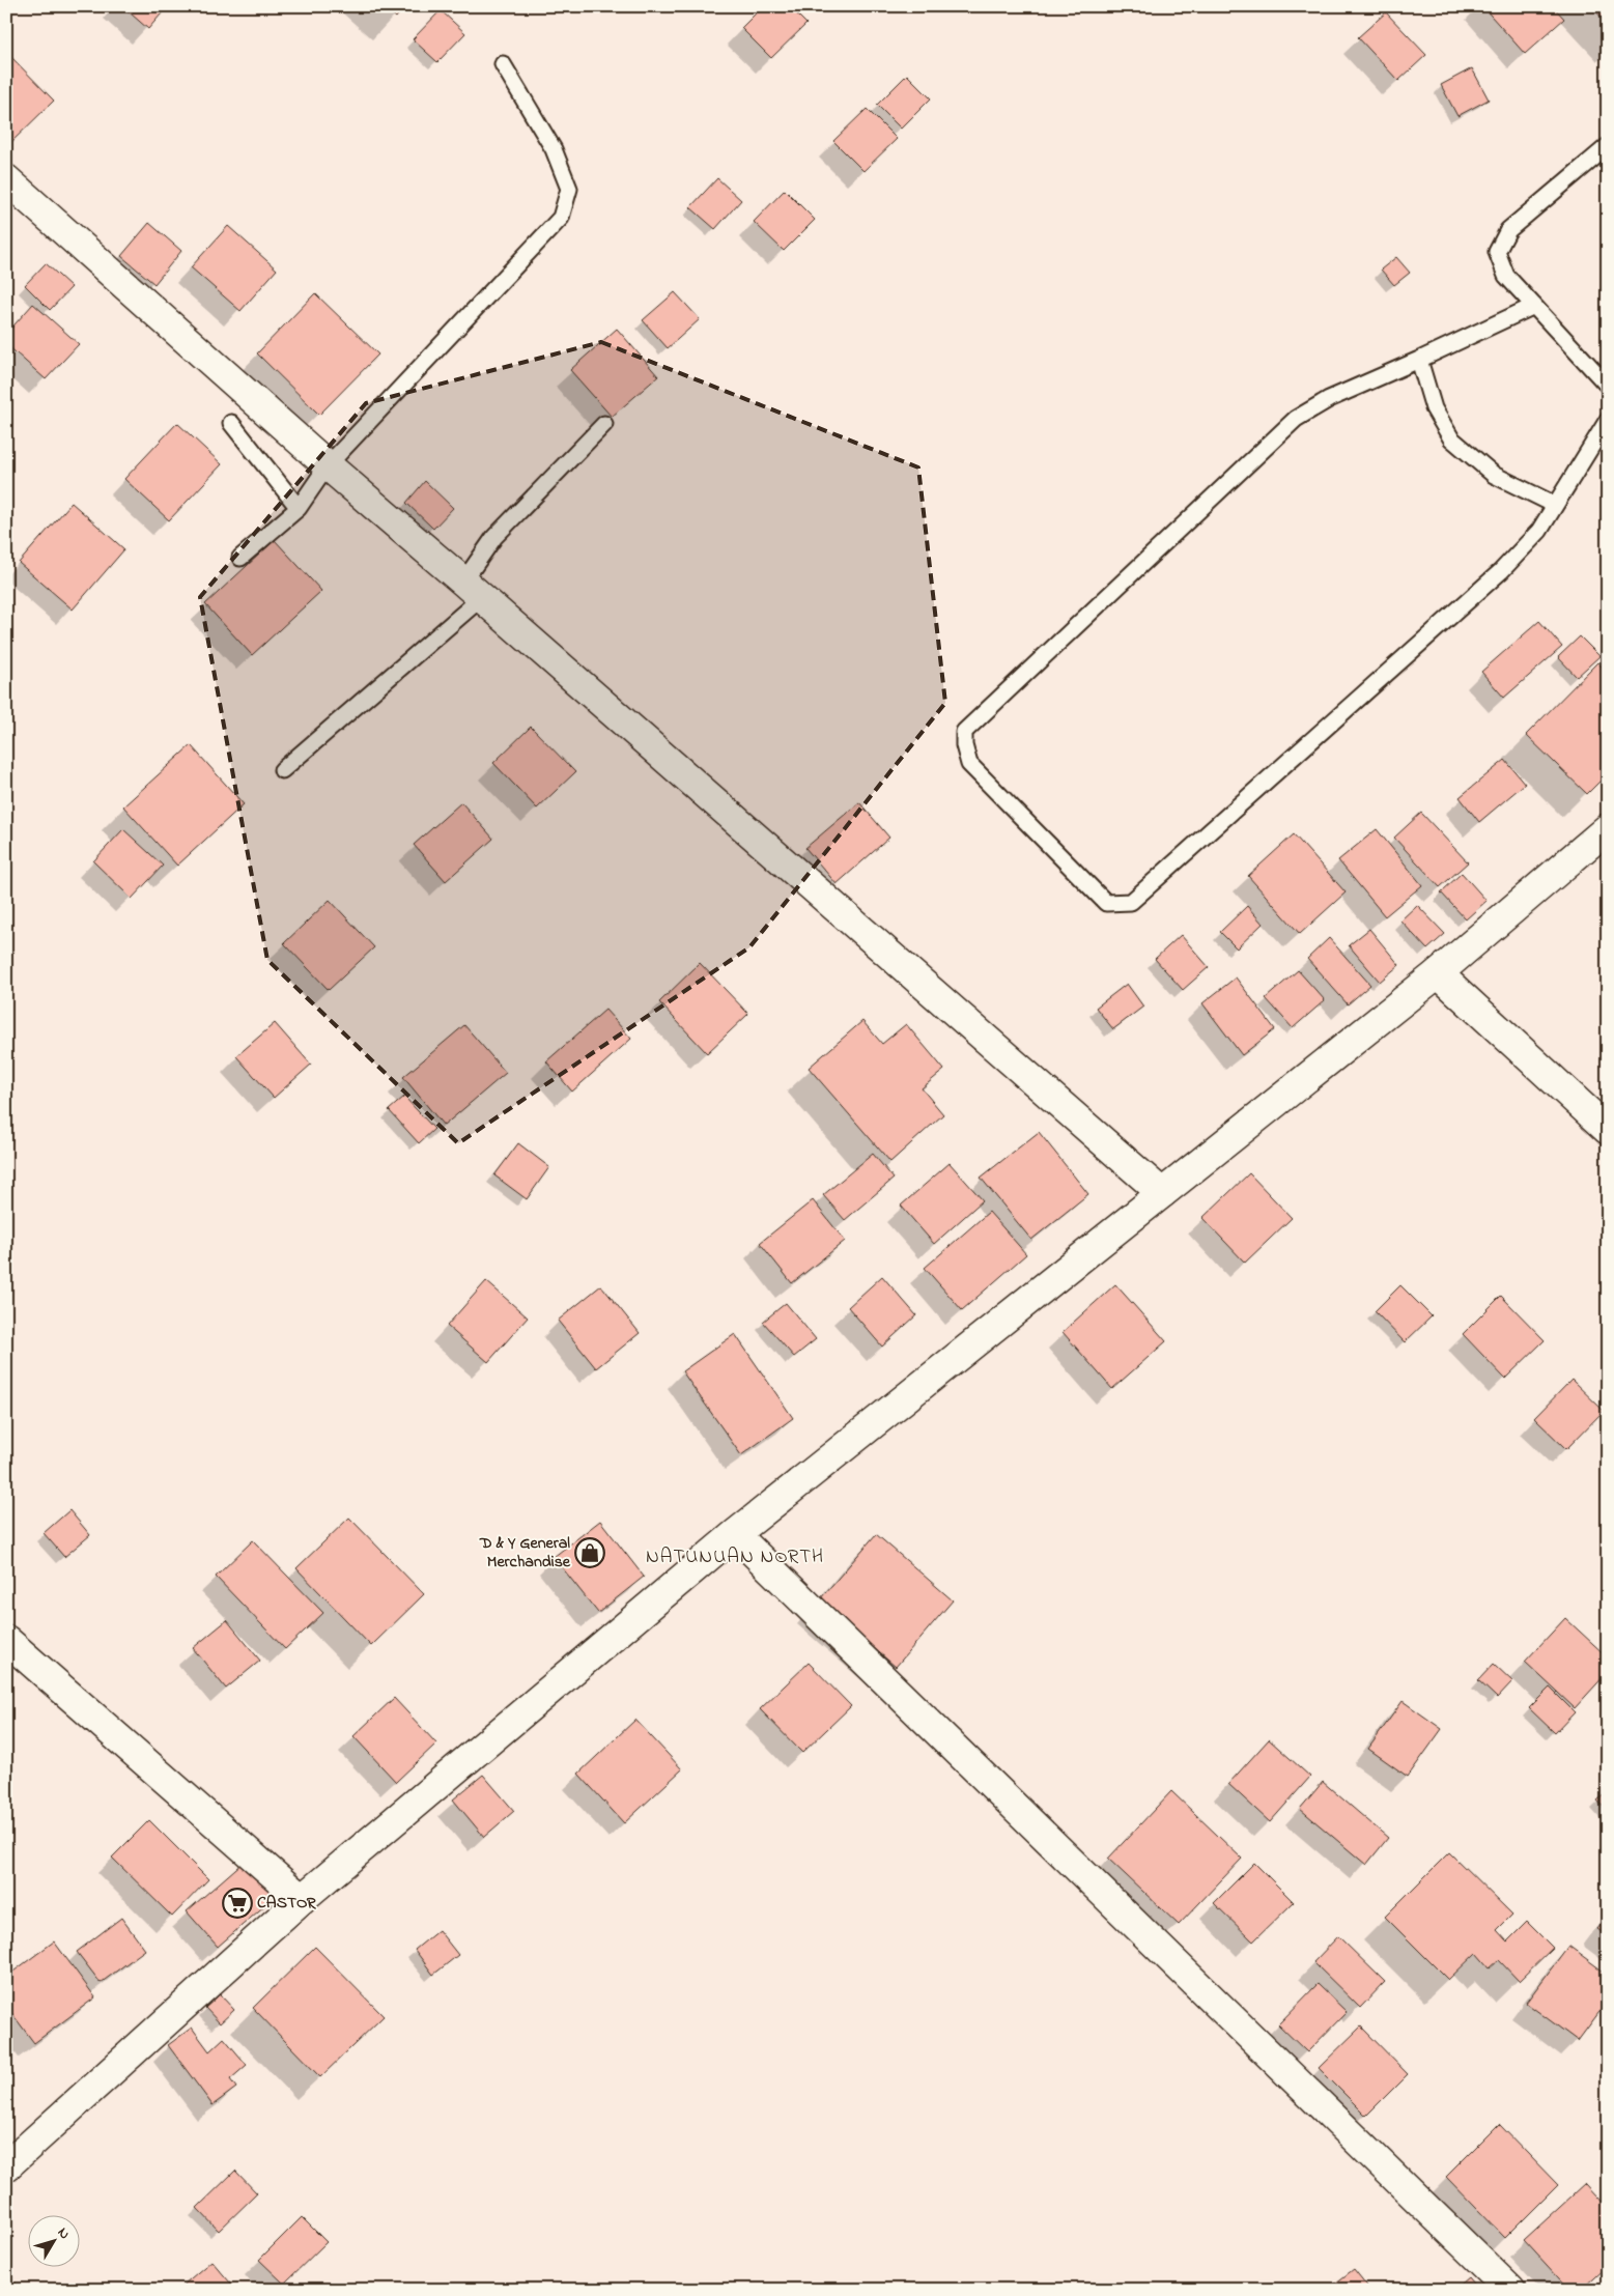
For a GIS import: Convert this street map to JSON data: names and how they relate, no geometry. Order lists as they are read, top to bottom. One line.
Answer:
{"districts":["NATUNUAN NORTH"],"places":{"shop":["D & Y General Merchandise"],"supermarket":["CASTOR"]},"north":"top right"}
